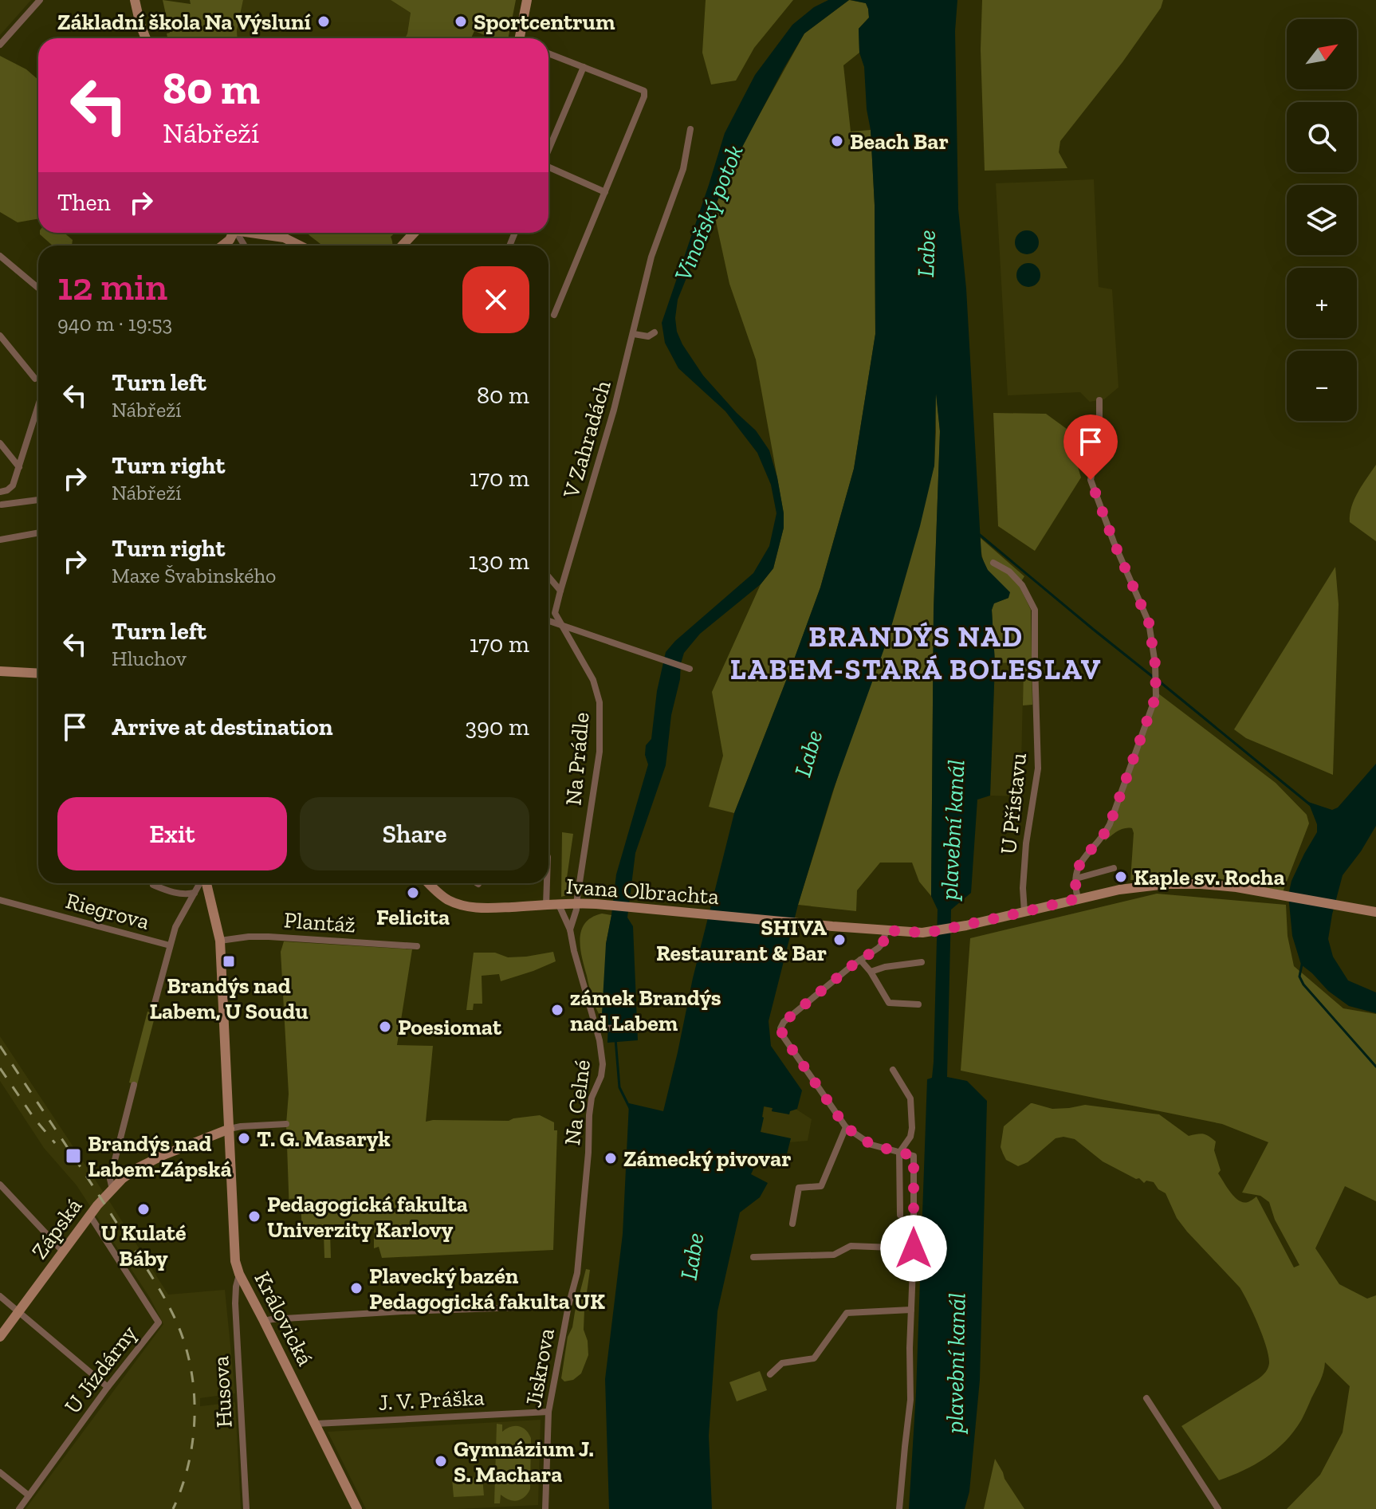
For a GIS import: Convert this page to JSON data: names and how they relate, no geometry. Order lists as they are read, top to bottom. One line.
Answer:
{"streets":{"main road":["Ivana Olbrachta","Zápská","Královická"],"street":["V Zahradách","Na Prádle","U Přístavu","Riegrova","Plantáž","Na Celné","Jiskrova","U Jízdárny","Husova","J. V. Práška"]},"crossings":[["V Zahradách","Na Prádle"],["Na Prádle","Ivana Olbrachta"],["Na Prádle","Na Celné"],["U Přístavu","Ivana Olbrachta"],["Ivana Olbrachta","Na Celné"],["Plantáž","Královická"],["Na Celné","Jiskrova"],["Zápská","Královická"],["Zápská","U Jízdárny"],["Královická","Husova"],["Královická","J. V. Práška"],["Jiskrova","J. V. Práška"]],"districts":["BRANDÝS NAD LABEM-STARÁ BOLESLAV"],"water":["Vinořský potok","Labe","plavební kanál"],"places":{"other":["Základní škola Na Výsluní","Sportcentrum","Beach Bar","Kaple sv. Rocha","Felicita","SHIVA Restaurant & Bar","zámek Brandýs nad Labem","Poesiomat","T. G. Masaryk","Zámecký pivovar","U Kulaté Báby","Pedagogická fakulta Univerzity Karlovy","Plavecký bazén Pedagogická fakulta UK","Gymnázium J. S. Machara"],"transit":["Brandýs nad Labem, U Soudu","Brandýs nad Labem-Zápská"]},"north":"top right","page":{"map_buttons":["+","−"],"turn":["80 m","Nábřeží"],"then":"Then","heading":["12 min","940 m · 19:53"],"list":[{"name":"Turn left","note":"Nábřeží","value":"80 m"},{"name":"Turn right","note":"Nábřeží","value":"170 m"},{"name":"Turn right","note":"Maxe Švabinského","value":"130 m"},{"name":"Turn left","note":"Hluchov","value":"170 m"},{"name":"Arrive at destination","value":"390 m"}],"buttons":["Exit","Share"]}}
